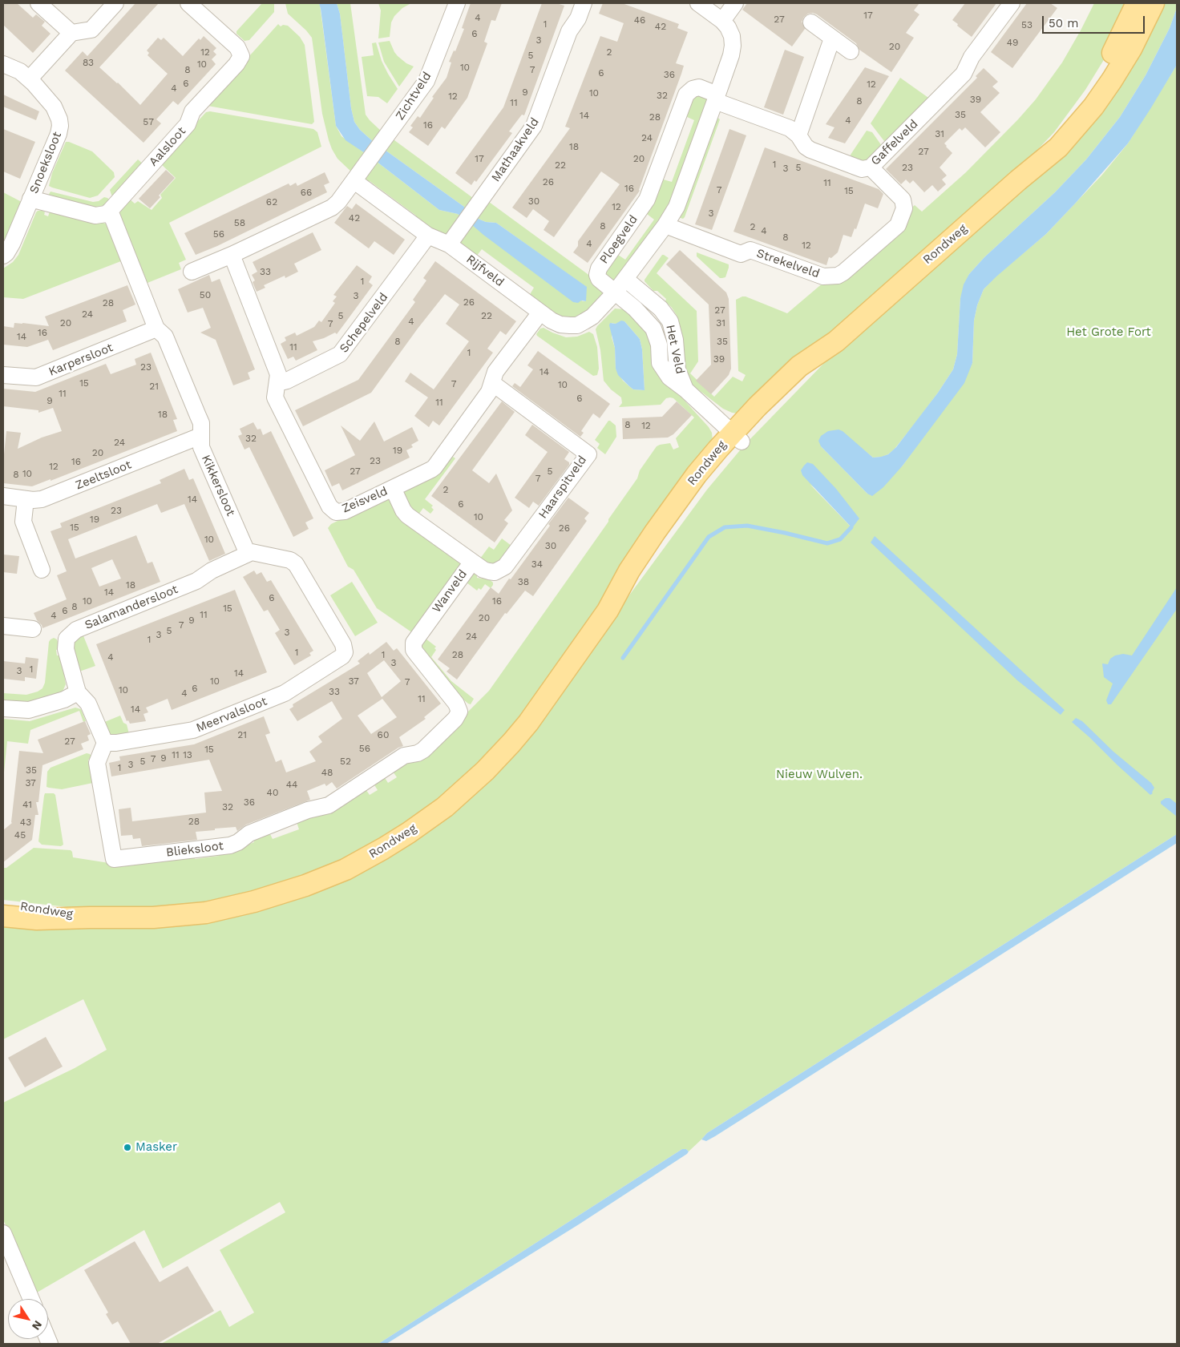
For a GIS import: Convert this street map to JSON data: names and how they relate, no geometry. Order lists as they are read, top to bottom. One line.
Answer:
{"streets":{"main road":["Rondweg"],"street":["Zichtveld","Gaffelveld","Aalsloot","Mathaakveld","Snoeksloot","Ploegveld","Strekelveld","Rijfveld","Schepelveld","Het Veld","Karpersloot","Zeeltsloot","Kikkersloot","Haarspitveld","Zeisveld","Wanveld","Salamandersloot","Meervalsloot","Blieksloot"]},"crossings":[["Zichtveld","Rijfveld"],["Gaffelveld","Ploegveld"],["Gaffelveld","Strekelveld"],["Aalsloot","Kikkersloot"],["Mathaakveld","Rijfveld"],["Ploegveld","Rijfveld"],["Ploegveld","Het Veld"],["Rondweg","Het Veld"],["Rijfveld","Schepelveld"],["Rijfveld","Het Veld"],["Rijfveld","Zeisveld"],["Schepelveld","Zeisveld"],["Karpersloot","Kikkersloot"],["Zeeltsloot","Kikkersloot"],["Kikkersloot","Salamandersloot"],["Kikkersloot","Meervalsloot"],["Haarspitveld","Zeisveld"],["Haarspitveld","Wanveld"],["Zeisveld","Wanveld"],["Wanveld","Blieksloot"],["Salamandersloot","Meervalsloot"],["Meervalsloot","Blieksloot"]],"parks":["Het Grote Fort","Nieuw Wulven."],"places":["Masker"],"house_numbers":["17","4","27","46","1","53","42","6","3","49","20","12","2","5","83","10","10","8","7","6","36","6","12","4","9","10","32","12","39","8","11","35","14","28","4","57","16","31","24","18","27","17","20","1","22","5","23","3","26","11","16","7","15","66","30","62","12","3","42","58","8","2","4","56","8","4","12","33","1","50","3","26","28","27","24","5","22","4","20","31","7","16","14","8","35","11","1","39","23","14","15","7","10","21","11","6","9","11","18","8","12","32","24","19","20","23","16","12","27","5","10","8","7","2","14","6","23","10","19","15","26","10","30","34","38","18","14","6","10","16","8","15","6","11","4","20","9","7","5","3","3","24","1","1","1","28","4","3","1","3","14","10","37","7","6","10","33","4","11","14","21","60","27","56","15","11","13","9","7","5","52","3","1","35","48","37","44","40","36","41","32","28","43","45"],"scale_bar":"50 m","north":"bottom right"}
